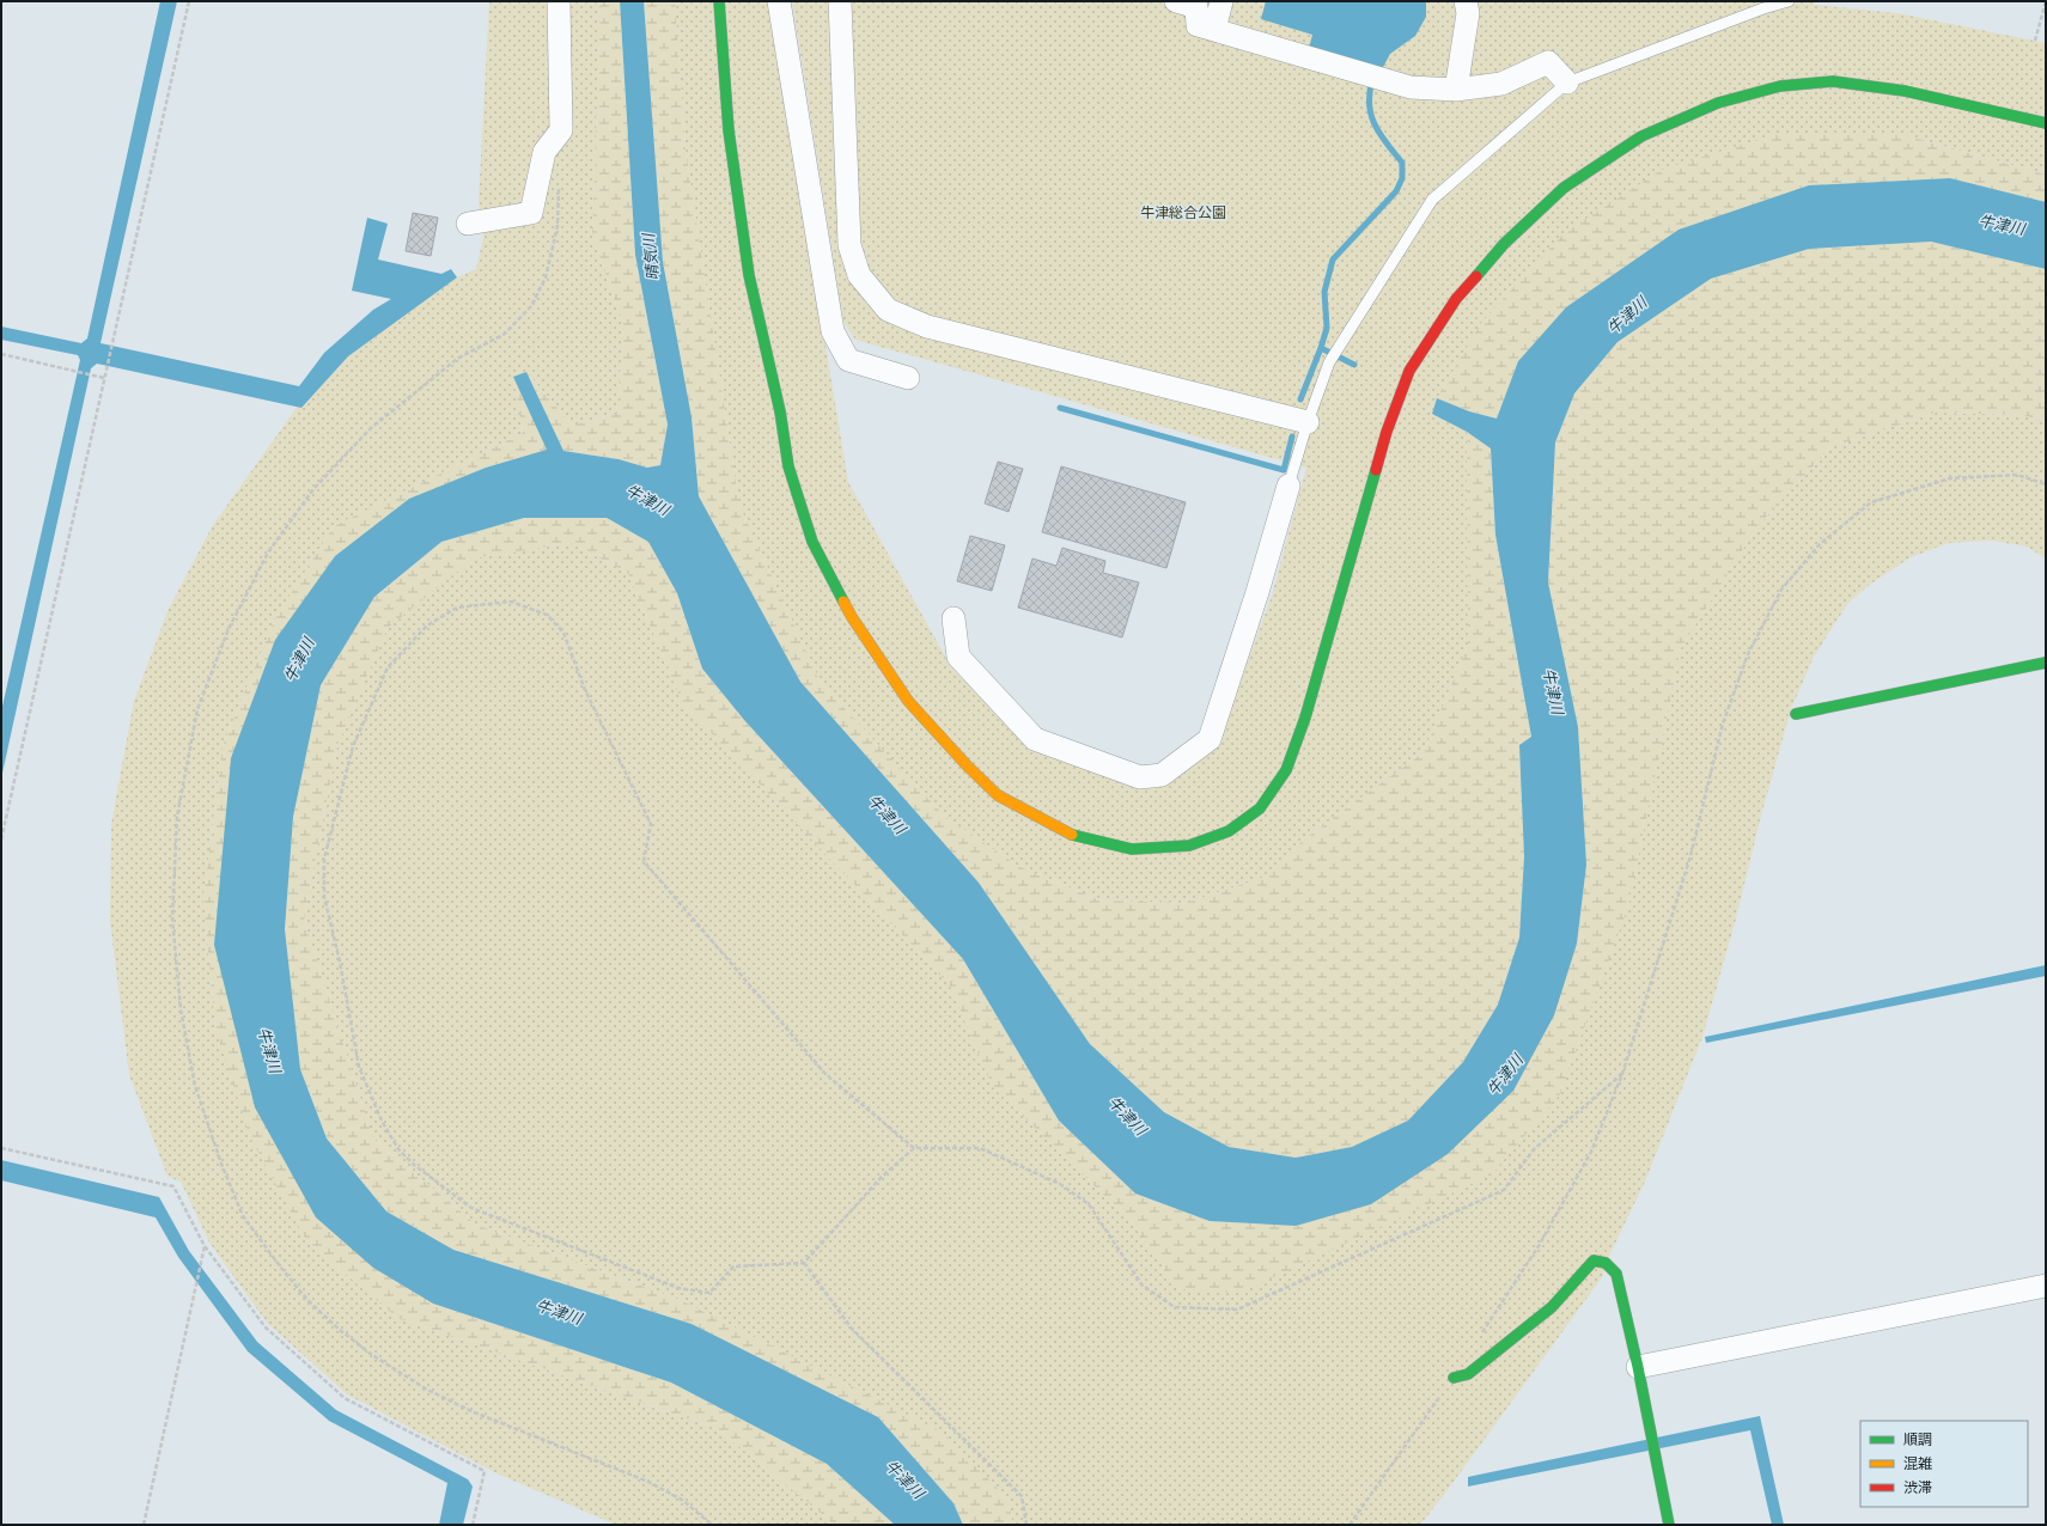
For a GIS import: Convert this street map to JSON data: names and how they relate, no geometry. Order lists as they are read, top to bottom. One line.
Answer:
{"water":["牛津川","晴気川"],"parks":["牛津総合公園"],"legend":["順調","混雑","渋滞"]}
